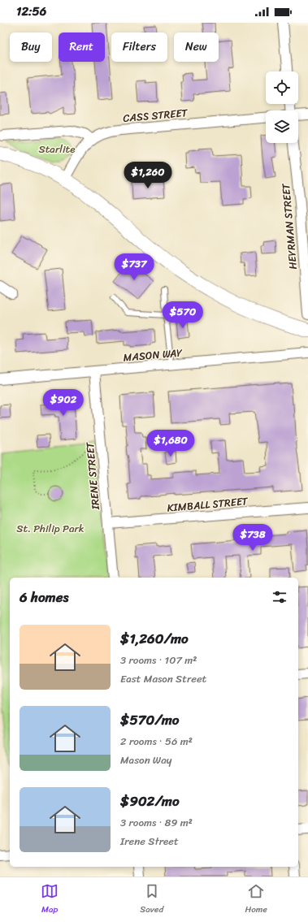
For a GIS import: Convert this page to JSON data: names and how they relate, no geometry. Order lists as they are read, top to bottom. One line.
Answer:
{"streets":{"street":["CASS STREET","HEYRMAN STREET","MASON WAY","IRENE STREET","KIMBALL STREET"]},"crossings":[["MASON WAY","IRENE STREET"],["IRENE STREET","KIMBALL STREET"]],"parks":["Starlite","St. Philip Park"],"page":{"status":"12:56","chip":["Buy","Rent","Filters","New"],"price":["$1,260","$737","$570","$902","$1,680","$738"],"heading":"6 homes","list":[{"name":"$1,260/mo","note":"3 rooms · 107 m² · East Mason Street"},{"name":"$570/mo","note":"2 rooms · 56 m² · Mason Way"},{"name":"$902/mo","note":"3 rooms · 89 m² · Irene Street"}],"tabs":["Map","Saved","Home"]}}
